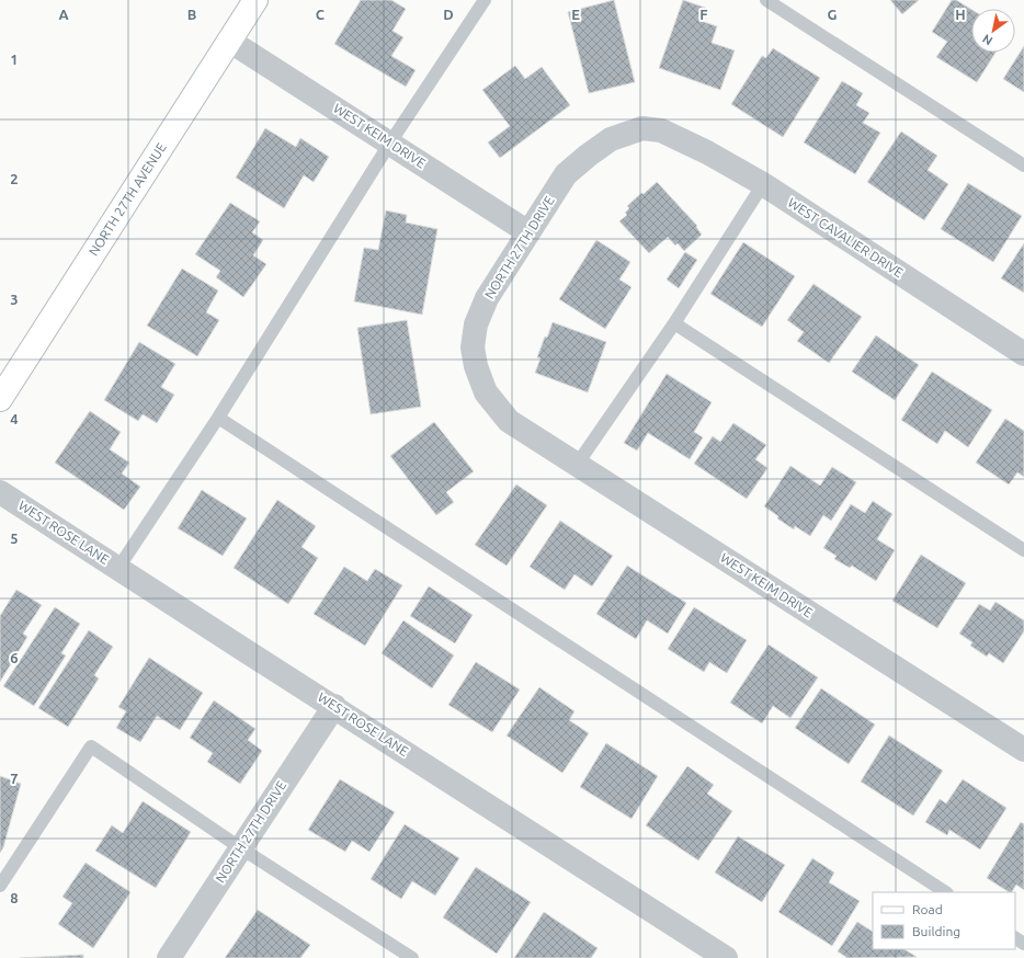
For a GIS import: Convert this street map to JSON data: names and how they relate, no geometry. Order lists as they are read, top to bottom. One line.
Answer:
{"streets":{"main road":["NORTH 27TH AVENUE"],"street":["WEST KEIM DRIVE","WEST CAVALIER DRIVE","NORTH 27TH DRIVE","WEST ROSE LANE"]},"crossings":[["WEST KEIM DRIVE","NORTH 27TH AVENUE"],["WEST KEIM DRIVE","NORTH 27TH DRIVE"],["WEST CAVALIER DRIVE","NORTH 27TH DRIVE"],["NORTH 27TH DRIVE","WEST ROSE LANE"]],"legend":["Road","Building"],"north":"bottom left","grid":{"columns":["A","B","C","D","E","F","G","H"],"rows":["1","2","3","4","5","6","7","8"]}}
